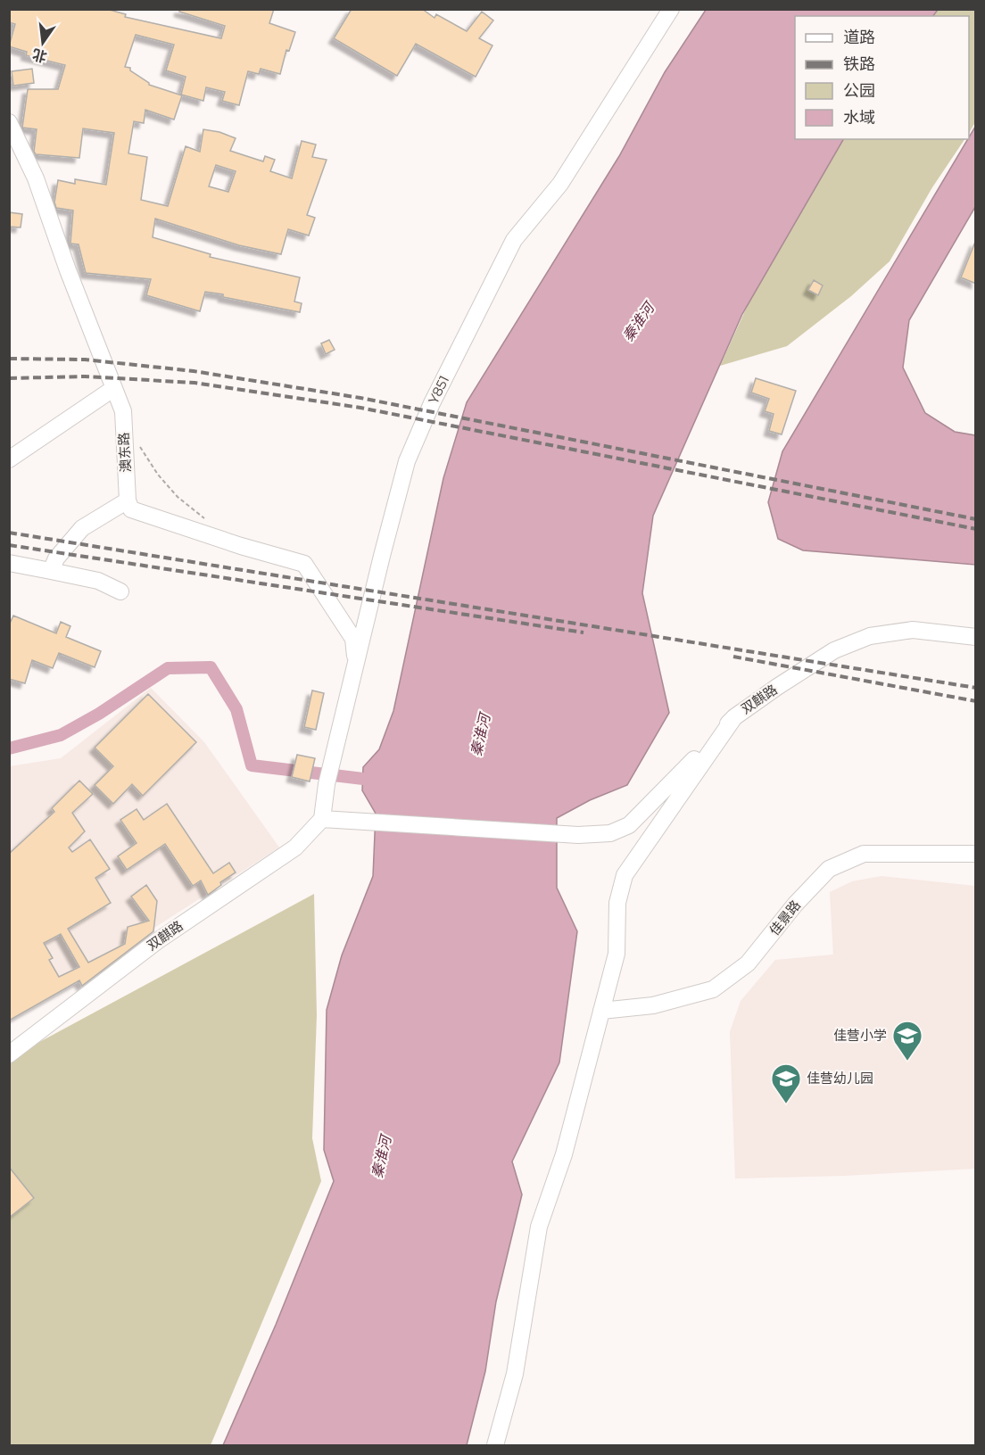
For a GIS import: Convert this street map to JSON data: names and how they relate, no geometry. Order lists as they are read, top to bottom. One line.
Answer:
{"streets":{"street":["Y851","澳东路","双麒路","佳景路"]},"crossings":[["Y851","双麒路"]],"water":["秦淮河"],"places":{"school or university":["佳营小学","佳营幼儿园"]},"legend":["道路","铁路","公园","水域"],"north":"bottom"}
